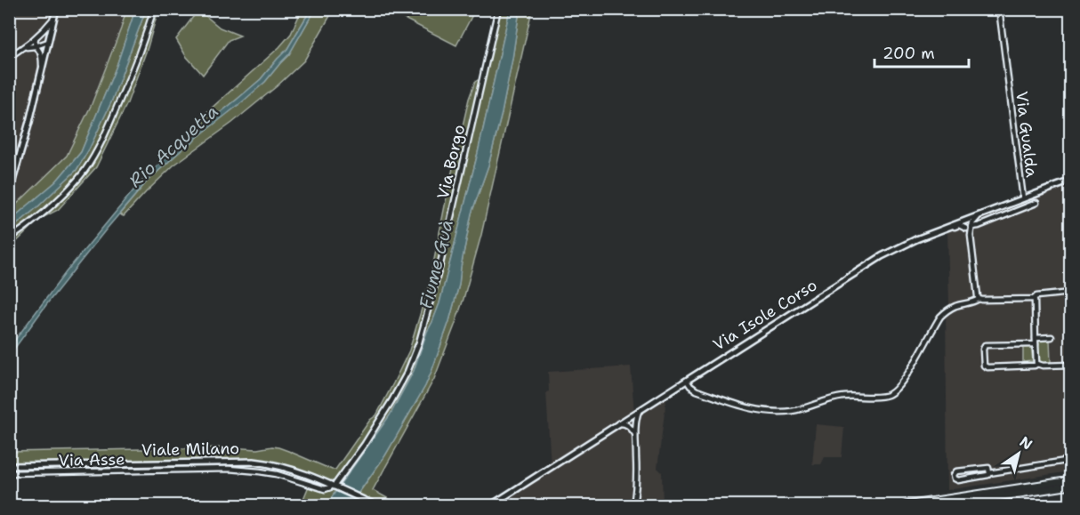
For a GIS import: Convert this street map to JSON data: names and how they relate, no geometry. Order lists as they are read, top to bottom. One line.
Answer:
{"streets":{"main road":["Via Isole Corso","Viale Milano"],"street":["Via Gualda","Via Borgo","Via Asse"]},"crossings":[["Via Gualda","Via Isole Corso"],["Via Borgo","Viale Milano"],["Via Borgo","Via Asse"],["Viale Milano","Via Asse"]],"water":["Rio Acquetta","Fiume Guà"],"scale_bar":"200 m","north":"top right"}
